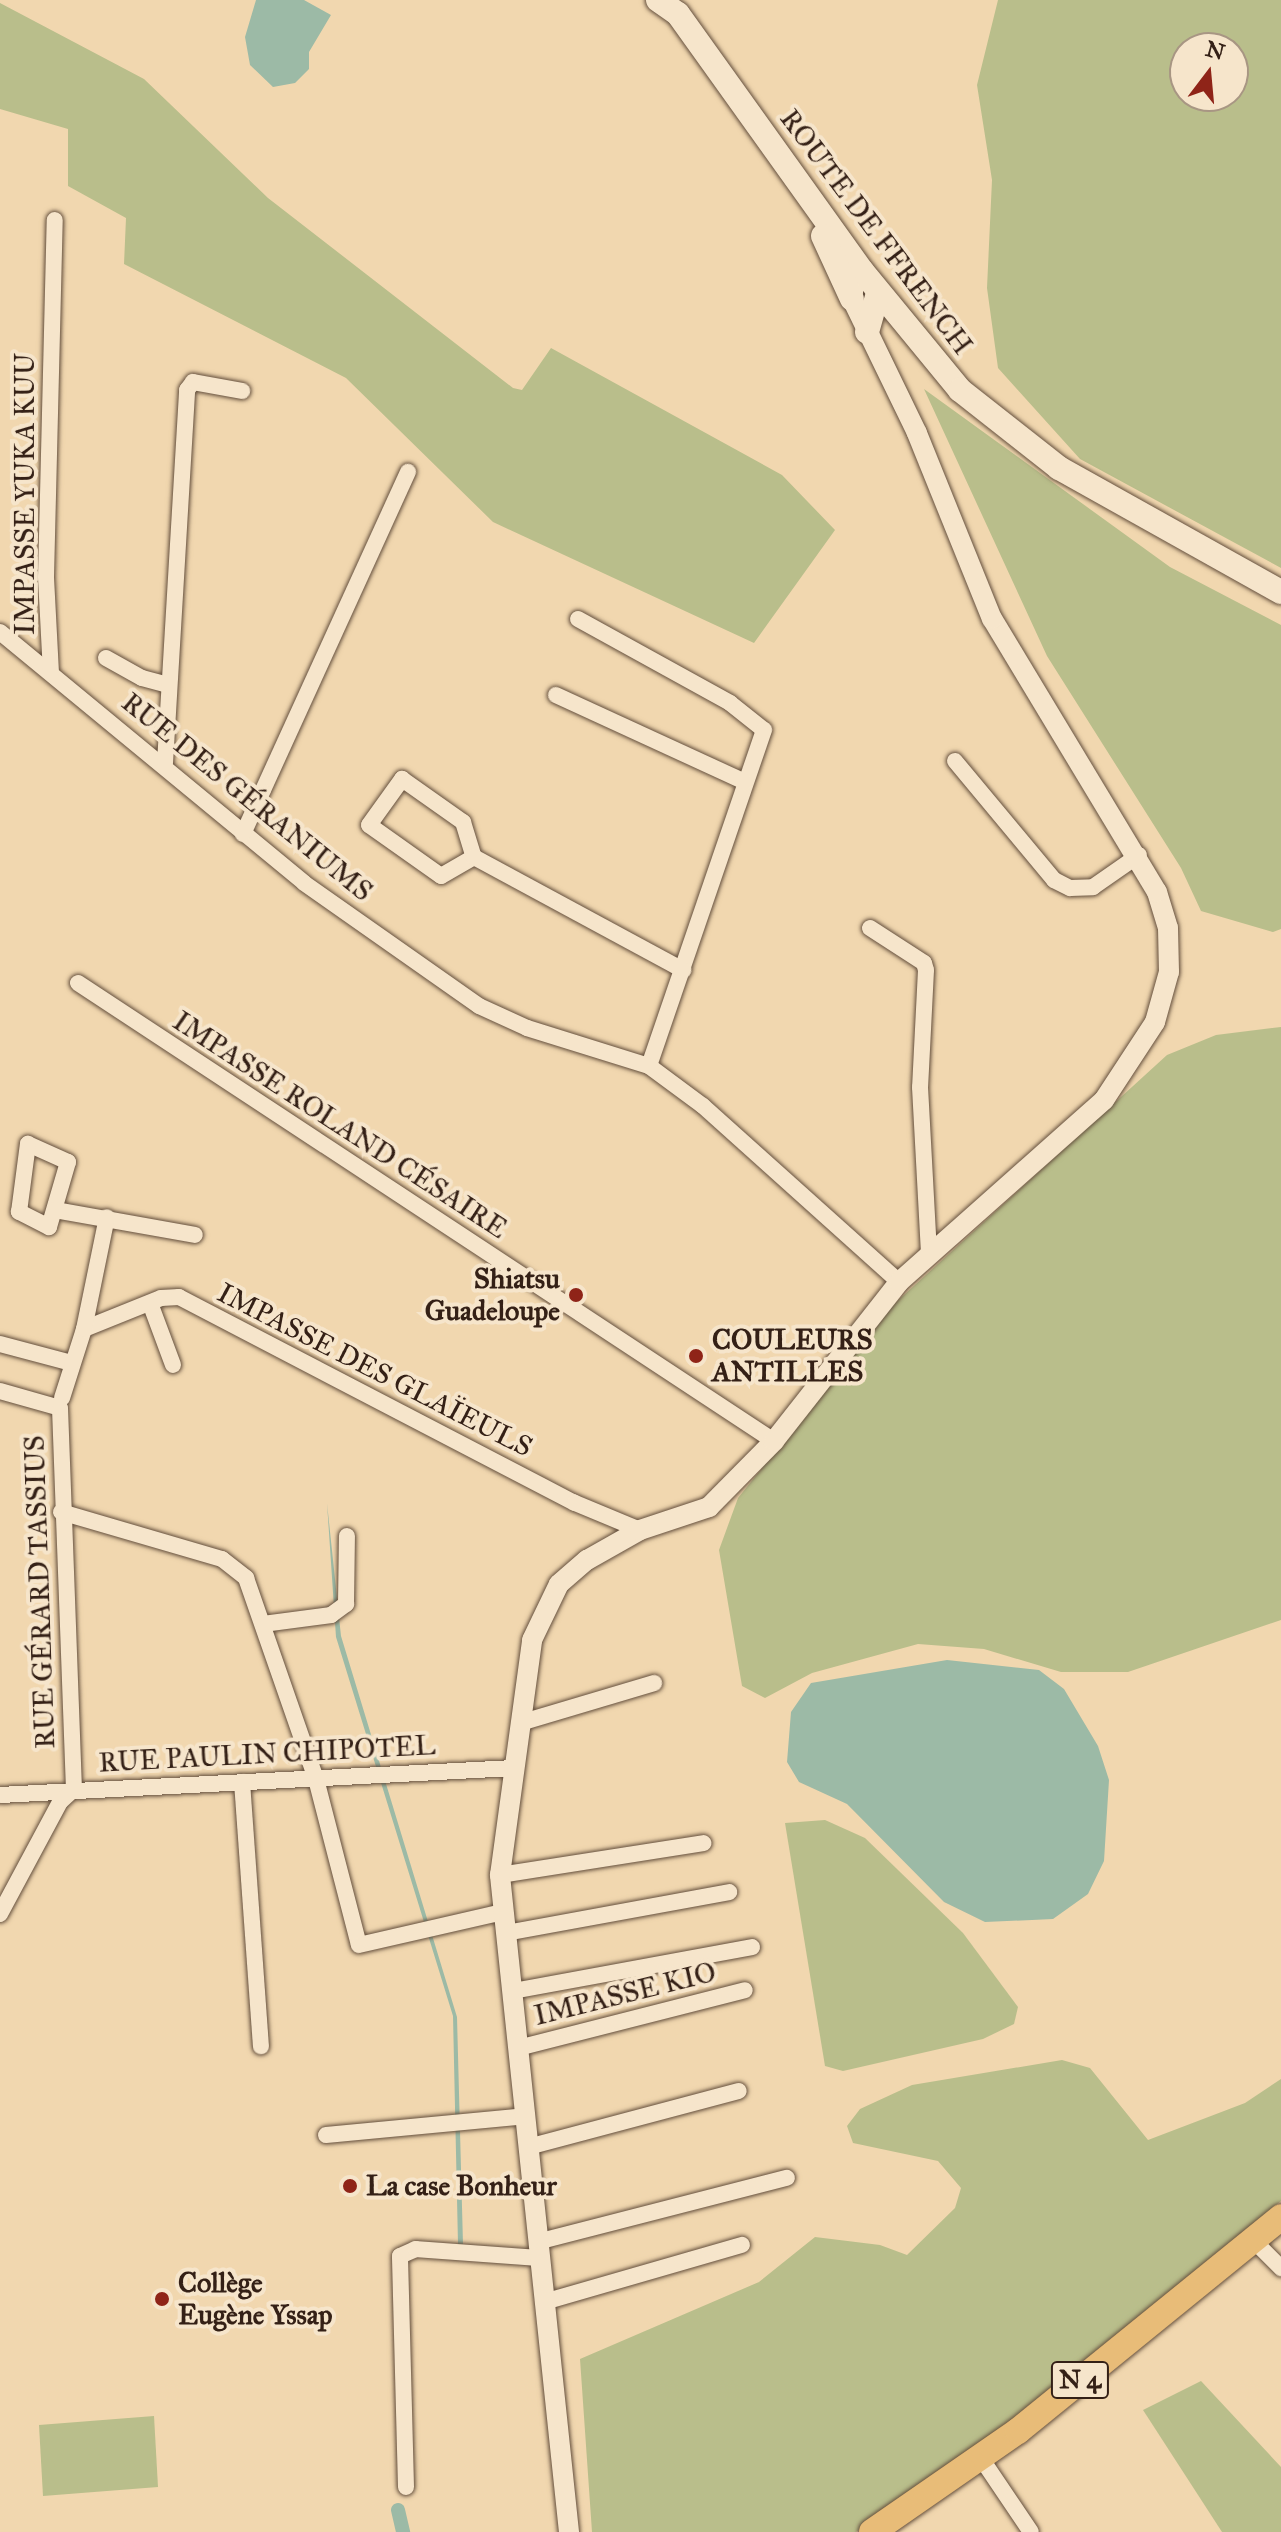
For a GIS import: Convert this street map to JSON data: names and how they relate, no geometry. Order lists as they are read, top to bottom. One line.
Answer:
{"streets":{"main road":["ROUTE DE FFRENCH","N 4"],"street":["IMPASSE YUKA KUU","RUE DES GÉRANIUMS","IMPASSE ROLAND CÉSAIRE","IMPASSE DES GLAÏEULS","RUE GÉRARD TASSIUS","RUE PAULIN CHIPOTEL","IMPASSE KIO"]},"crossings":[["IMPASSE YUKA KUU","RUE DES GÉRANIUMS"],["RUE GÉRARD TASSIUS","RUE PAULIN CHIPOTEL"]],"places":["Shiatsu Guadeloupe","COULEURS ANTILLES","La case Bonheur","Collège Eugène Yssap"],"north":"top"}
